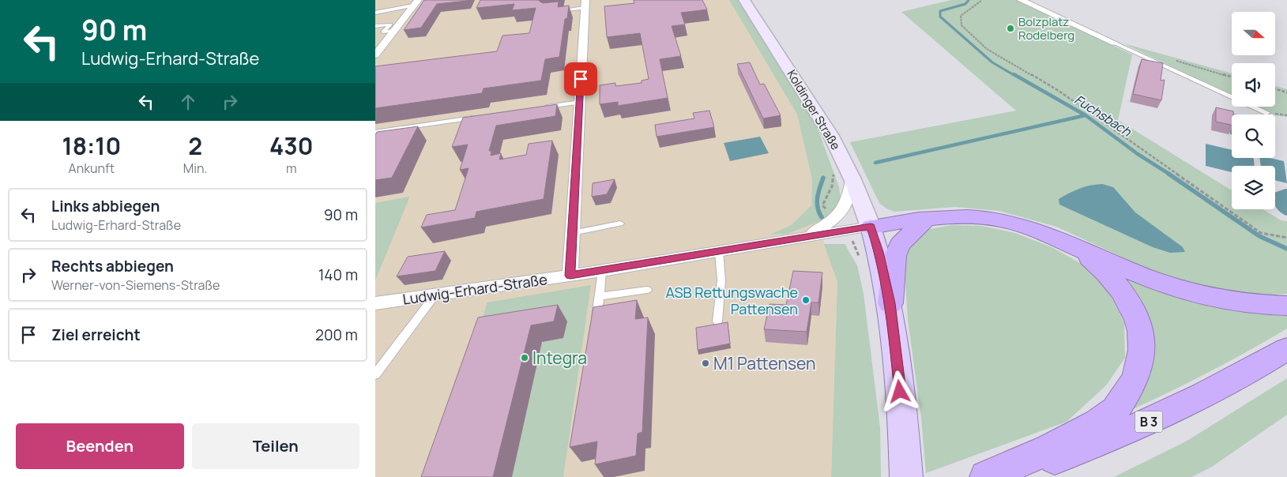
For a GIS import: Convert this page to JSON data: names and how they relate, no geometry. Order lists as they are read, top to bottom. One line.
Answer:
{"streets":{"highway":["B 3"],"street":["Koldinger Straße","Ludwig-Erhard-Straße"]},"crossings":[["Koldinger Straße","Ludwig-Erhard-Straße"]],"water":["Fuchsbach"],"places":["Bolzplatz Rodelberg","ASB Rettungswache Pattensen","Integra","M1 Pattensen"],"north":"right","page":{"turn":["90 m","Ludwig-Erhard-Straße"],"eta":["18:10","Ankunft","2","Min.","430","m"],"list":[{"name":"Links abbiegen","note":"Ludwig-Erhard-Straße","value":"90 m"},{"name":"Rechts abbiegen","note":"Werner-von-Siemens-Straße","value":"140 m"},{"name":"Ziel erreicht","value":"200 m"}],"buttons":["Beenden","Teilen"]}}
